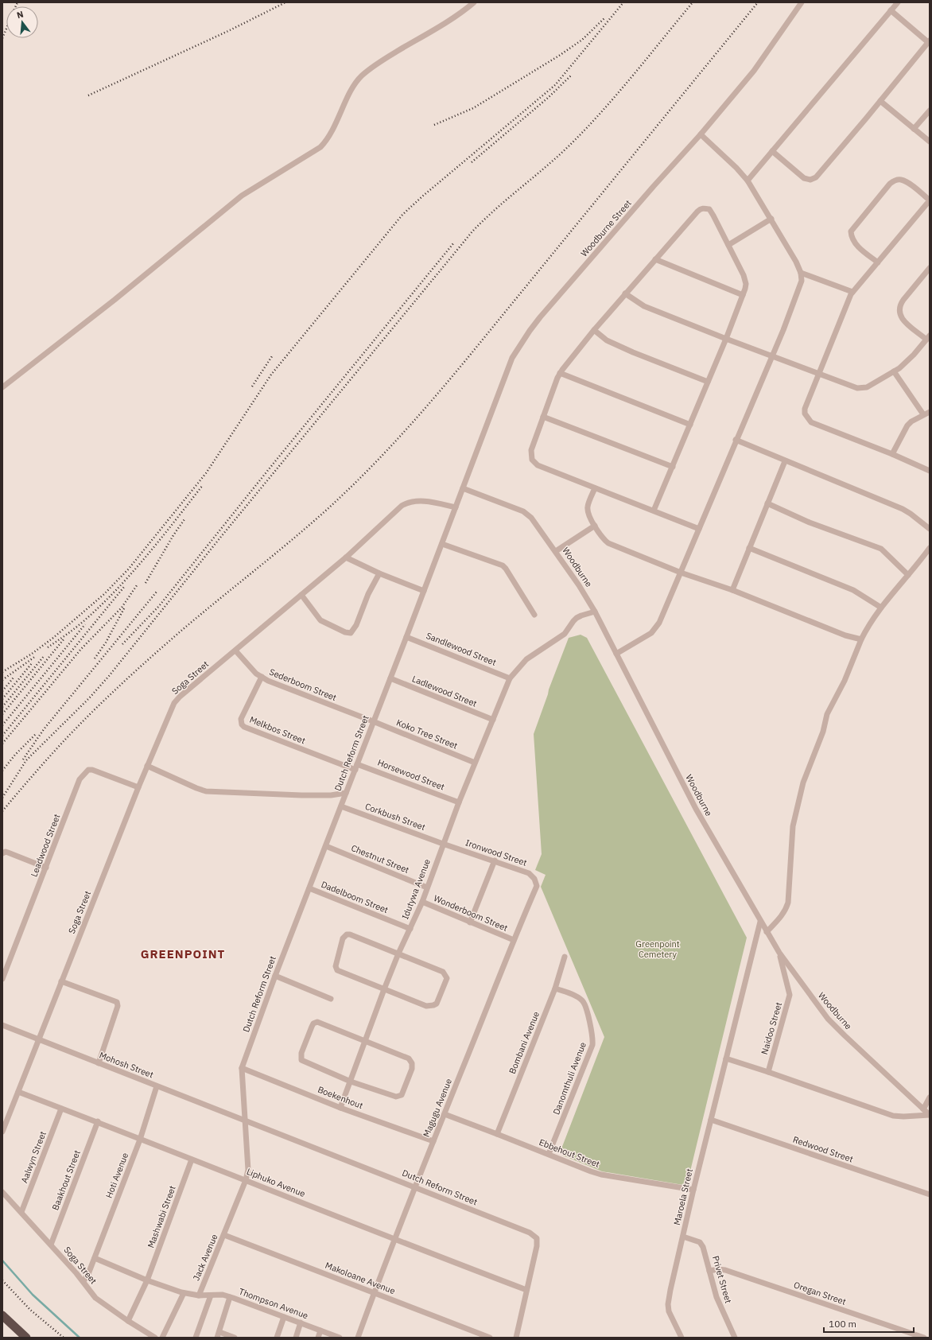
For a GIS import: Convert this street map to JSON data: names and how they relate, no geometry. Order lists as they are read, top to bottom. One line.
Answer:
{"streets":{"street":["Woodburne Street","Woodburne","Sandlewood Street","Soga Street","Sederboom Street","Ladlewood Street","Melkbos Street","Koko Tree Street","Dutch Reform Street","Horsewood Street","Corkbush Street","Leadwood Street","Ironwood Street","Chestnut Street","Idutywa Avenue","Dadelboom Street","Wonderboom Street","Naidoo Street","Bombani Avenue","Mohosh Street","Danomthuli Avenue","Boekenhout","Magugu Avenue","Redwood Street","Ebbehout Street","Aalwyn Street","Hoti Avenue","Baakhout Street","Liphuko Avenue","Maroela Street","Mashwabi Street","Jack Avenue","Makoloane Avenue","Privet Street","Oregan Street","Thompson Avenue"]},"crossings":[["Woodburne Street","Woodburne"],["Woodburne Street","Dutch Reform Street"],["Woodburne","Dutch Reform Street"],["Woodburne","Idutywa Avenue"],["Woodburne","Naidoo Street"],["Woodburne","Maroela Street"],["Sandlewood Street","Dutch Reform Street"],["Sandlewood Street","Idutywa Avenue"],["Soga Street","Sederboom Street"],["Soga Street","Dutch Reform Street"],["Soga Street","Leadwood Street"],["Soga Street","Mohosh Street"],["Soga Street","Aalwyn Street"],["Soga Street","Hoti Avenue"],["Soga Street","Baakhout Street"],["Soga Street","Liphuko Avenue"],["Soga Street","Mashwabi Street"],["Sederboom Street","Melkbos Street"],["Sederboom Street","Koko Tree Street"],["Sederboom Street","Dutch Reform Street"],["Ladlewood Street","Dutch Reform Street"],["Ladlewood Street","Idutywa Avenue"],["Melkbos Street","Dutch Reform Street"],["Koko Tree Street","Dutch Reform Street"],["Koko Tree Street","Idutywa Avenue"],["Dutch Reform Street","Horsewood Street"],["Dutch Reform Street","Corkbush Street"],["Dutch Reform Street","Chestnut Street"],["Dutch Reform Street","Dadelboom Street"],["Dutch Reform Street","Mohosh Street"],["Dutch Reform Street","Boekenhout"],["Dutch Reform Street","Magugu Avenue"],["Dutch Reform Street","Liphuko Avenue"],["Dutch Reform Street","Jack Avenue"],["Horsewood Street","Idutywa Avenue"],["Corkbush Street","Ironwood Street"],["Corkbush Street","Idutywa Avenue"],["Ironwood Street","Idutywa Avenue"],["Ironwood Street","Magugu Avenue"],["Chestnut Street","Idutywa Avenue"],["Idutywa Avenue","Dadelboom Street"],["Idutywa Avenue","Wonderboom Street"],["Idutywa Avenue","Boekenhout"],["Wonderboom Street","Magugu Avenue"],["Bombani Avenue","Danomthuli Avenue"],["Bombani Avenue","Ebbehout Street"],["Mohosh Street","Hoti Avenue"],["Mohosh Street","Jack Avenue"],["Danomthuli Avenue","Ebbehout Street"],["Boekenhout","Magugu Avenue"],["Magugu Avenue","Ebbehout Street"],["Magugu Avenue","Liphuko Avenue"],["Magugu Avenue","Makoloane Avenue"],["Redwood Street","Maroela Street"],["Ebbehout Street","Maroela Street"],["Aalwyn Street","Liphuko Avenue"],["Hoti Avenue","Liphuko Avenue"],["Baakhout Street","Liphuko Avenue"],["Liphuko Avenue","Mashwabi Street"],["Liphuko Avenue","Jack Avenue"],["Maroela Street","Privet Street"],["Jack Avenue","Makoloane Avenue"],["Jack Avenue","Thompson Avenue"],["Privet Street","Oregan Street"]],"districts":["GREENPOINT"],"parks":["Greenpoint Cemetery"],"scale_bar":"100 m","north":"top"}
